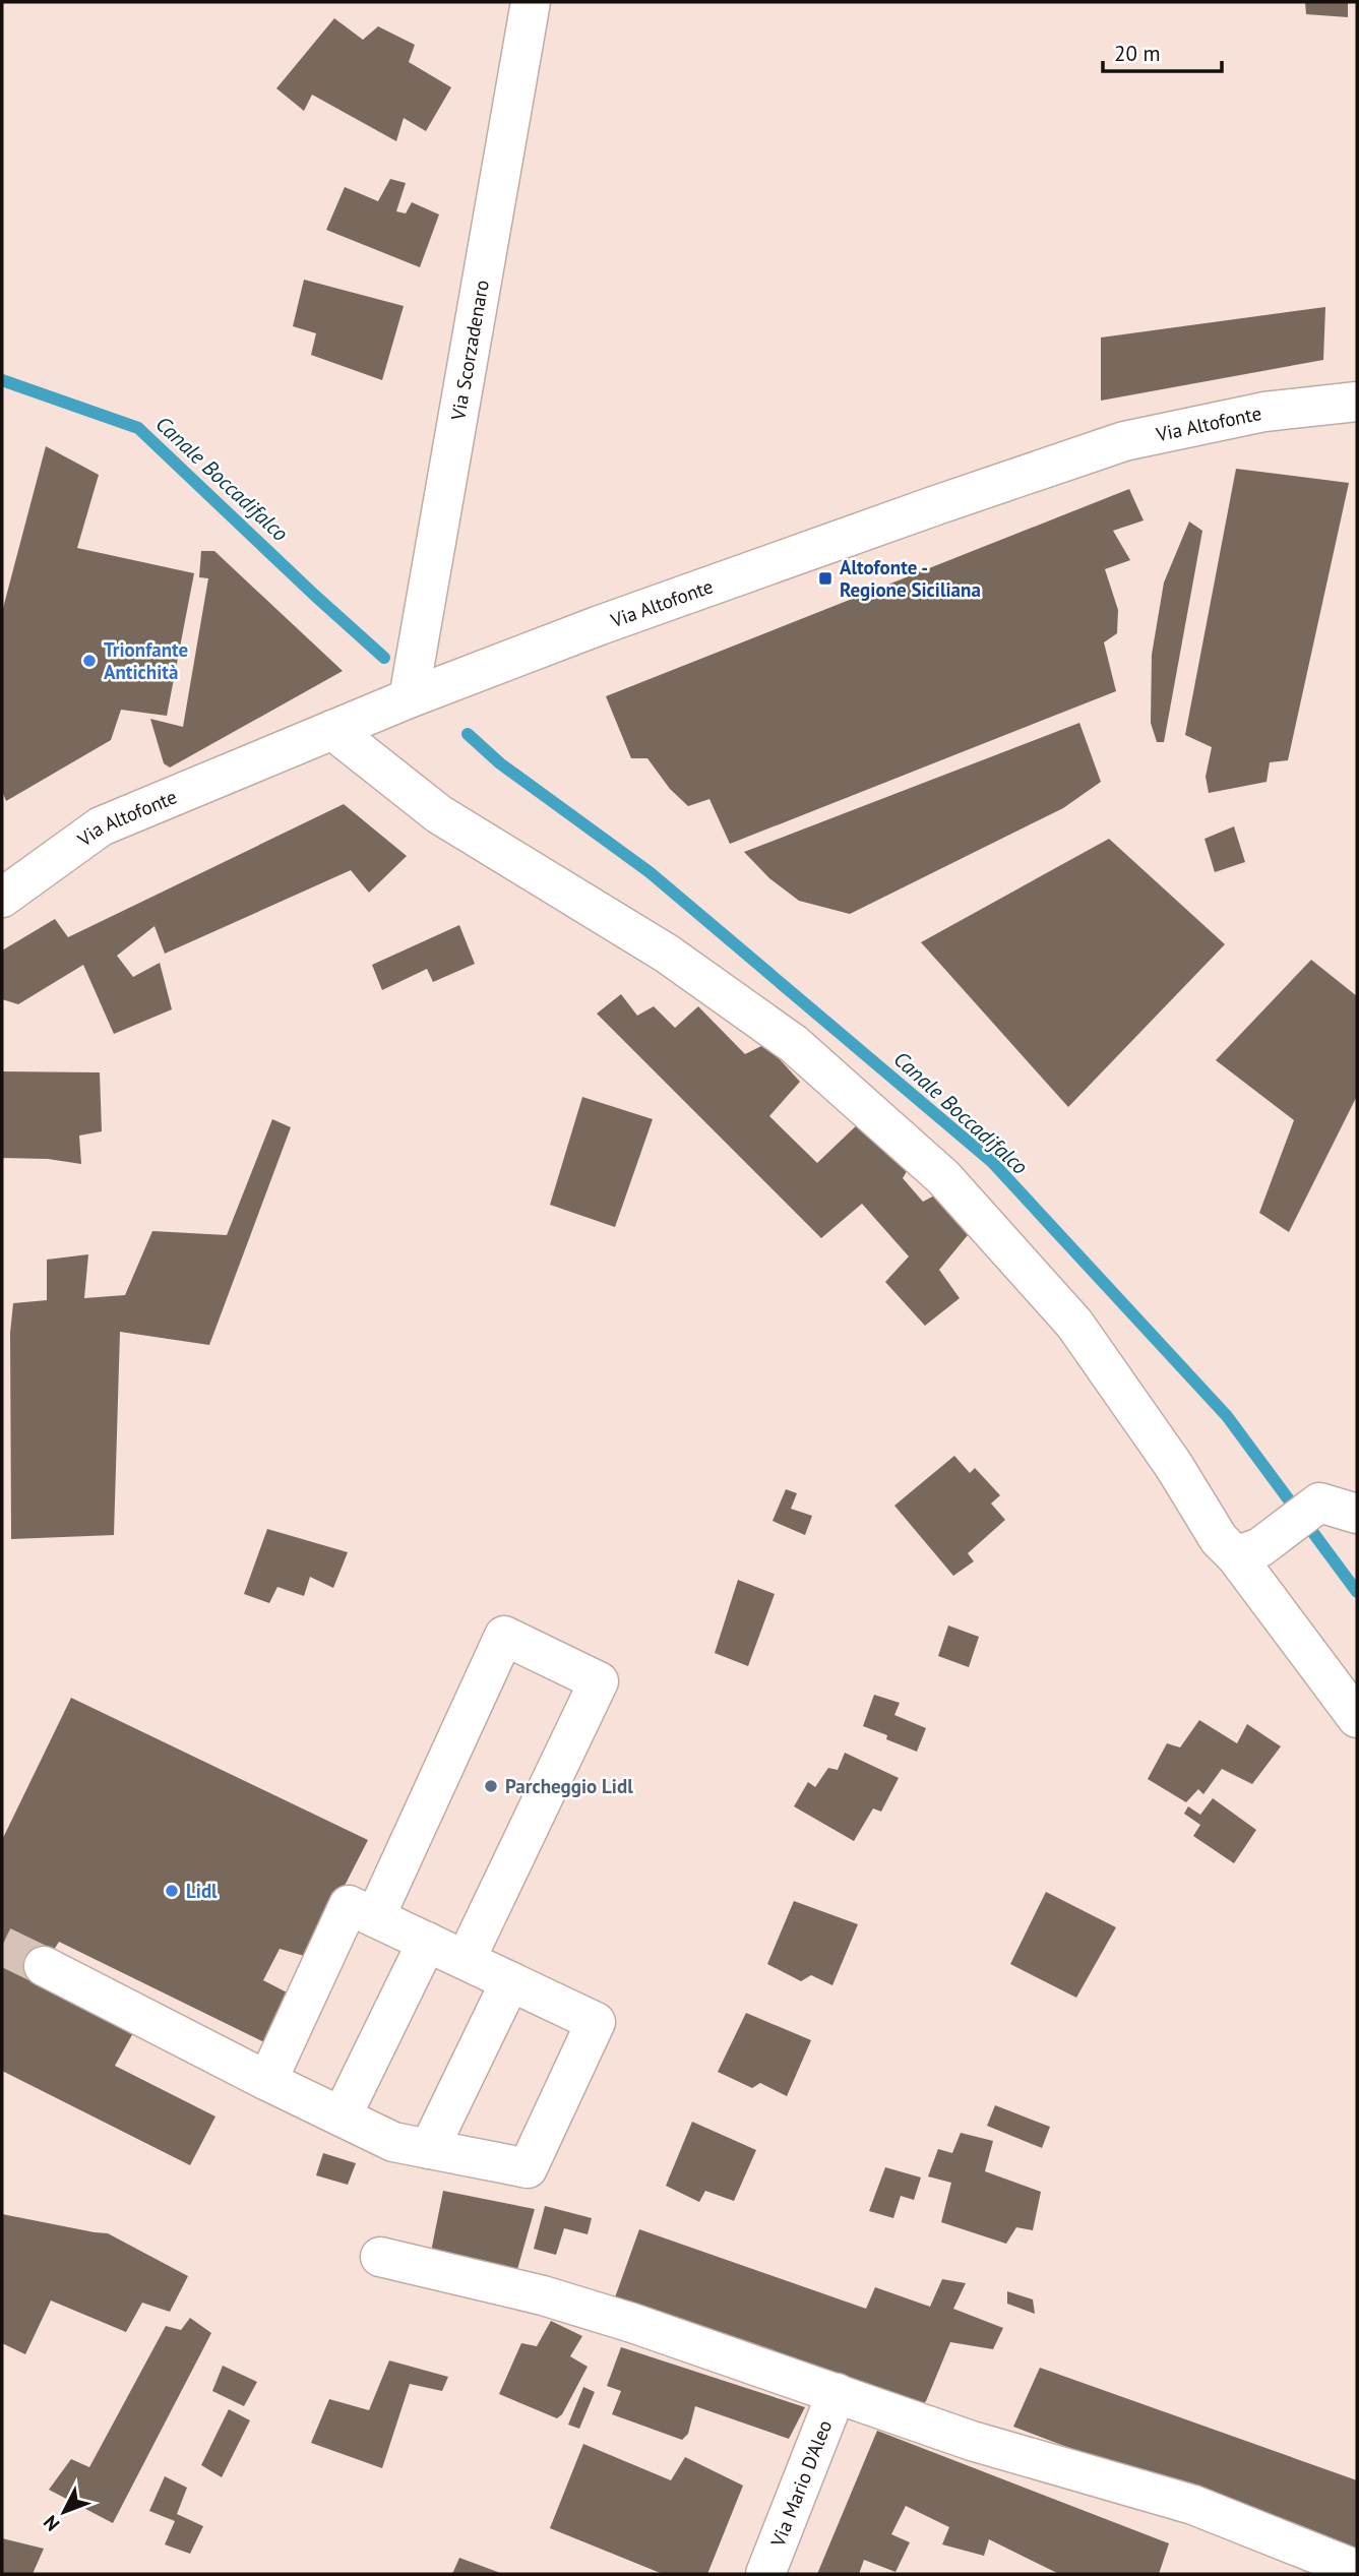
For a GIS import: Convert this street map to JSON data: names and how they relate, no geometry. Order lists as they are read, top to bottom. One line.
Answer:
{"streets":{"street":["Via Scorzadenaro","Via Altofonte","Via Mario D'Aleo"]},"crossings":[["Via Scorzadenaro","Via Altofonte"]],"water":["Canale Boccadifalco"],"places":{"transit":["Altofonte - Regione Siciliana"],"other":["Trionfante Antichità","Parcheggio Lidl","Lidl"]},"scale_bar":"20 m","north":"bottom left"}
